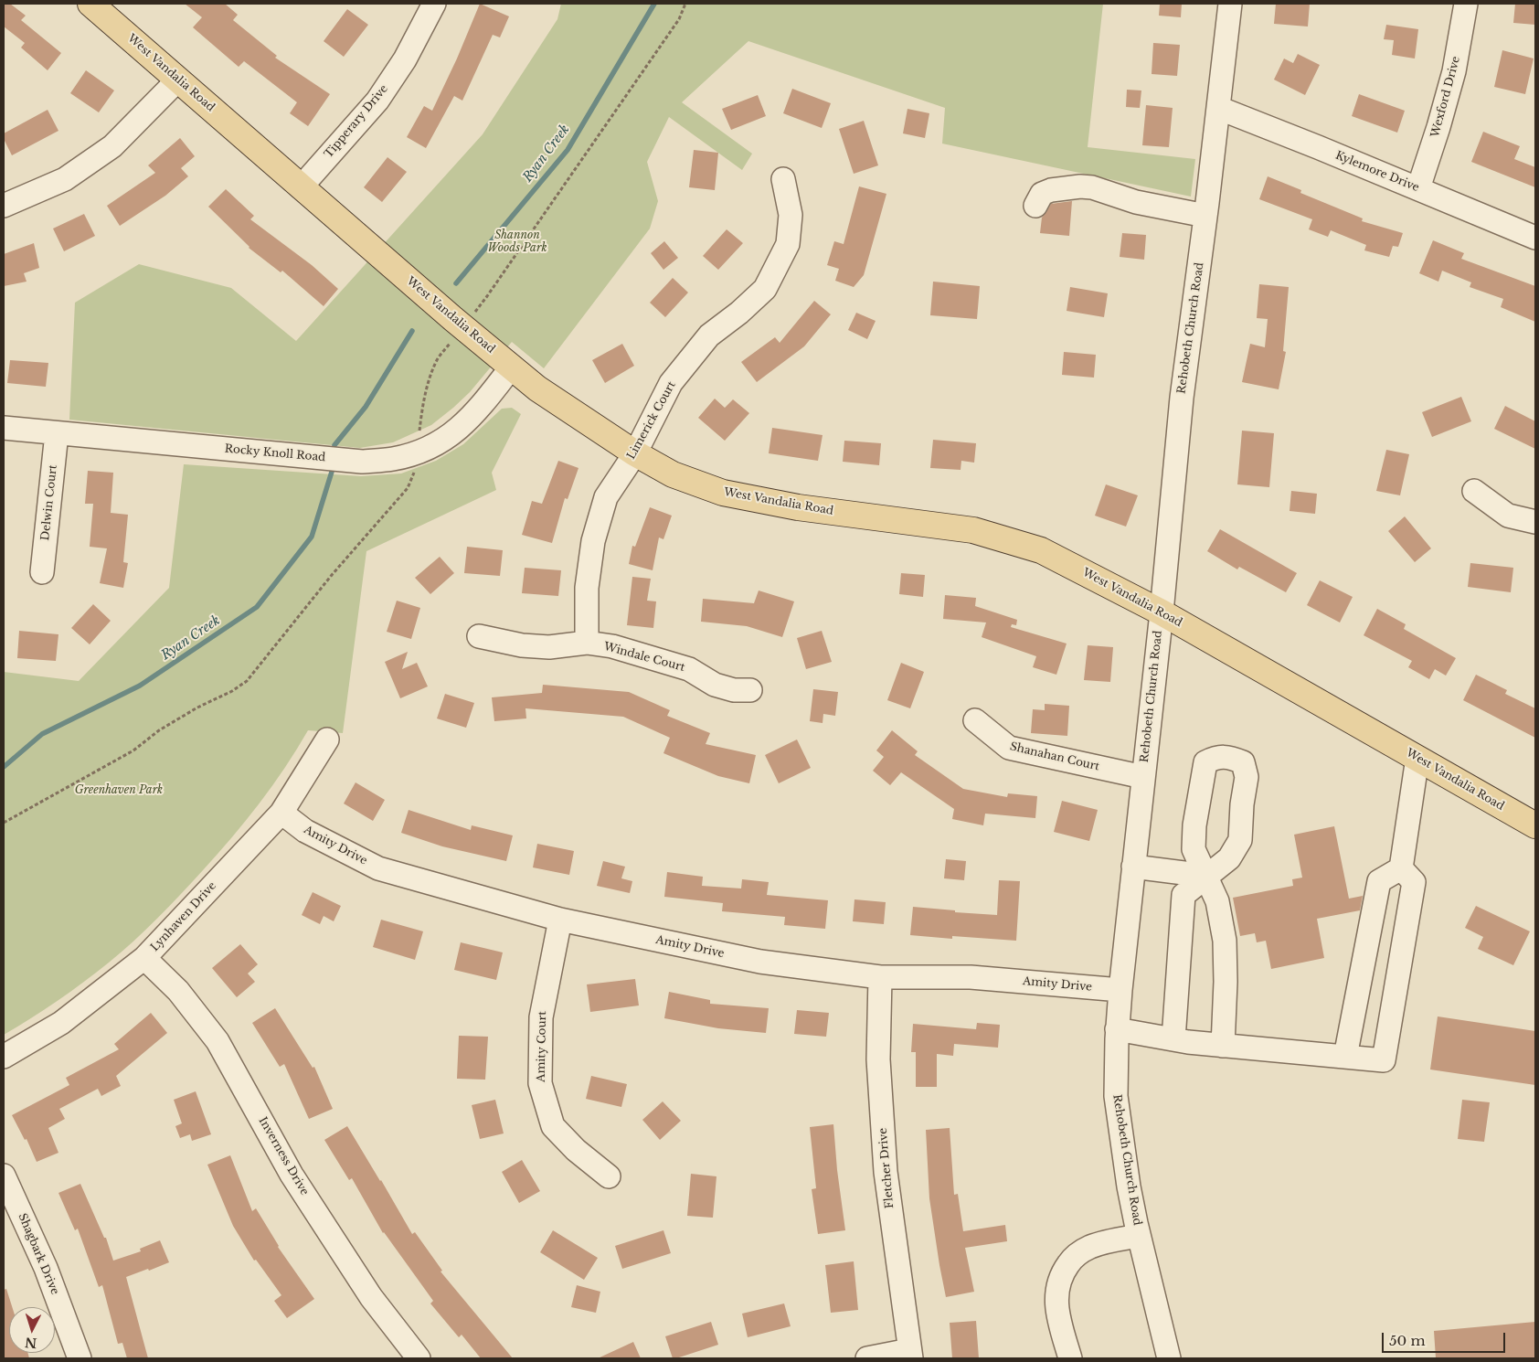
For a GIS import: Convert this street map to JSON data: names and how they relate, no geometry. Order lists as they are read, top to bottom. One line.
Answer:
{"streets":{"main road":["West Vandalia Road"],"street":["Wexford Drive","Tipperary Drive","Kylemore Drive","Rehobeth Church Road","Limerick Court","Rocky Knoll Road","Delwin Court","Windale Court","Shanahan Court","Amity Drive","Lynhaven Drive","Amity Court","Inverness Drive","Fletcher Drive","Shagbark Drive"]},"crossings":[["West Vandalia Road","Tipperary Drive"],["West Vandalia Road","Rehobeth Church Road"],["West Vandalia Road","Limerick Court"],["West Vandalia Road","Rocky Knoll Road"],["Wexford Drive","Kylemore Drive"],["Kylemore Drive","Rehobeth Church Road"],["Rehobeth Church Road","Shanahan Court"],["Rehobeth Church Road","Amity Drive"],["Limerick Court","Windale Court"],["Rocky Knoll Road","Delwin Court"],["Amity Drive","Lynhaven Drive"],["Amity Drive","Amity Court"],["Amity Drive","Fletcher Drive"],["Lynhaven Drive","Inverness Drive"]],"water":["Ryan Creek"],"parks":["Shannon Woods Park","Greenhaven Park"],"scale_bar":"50 m","north":"bottom"}
